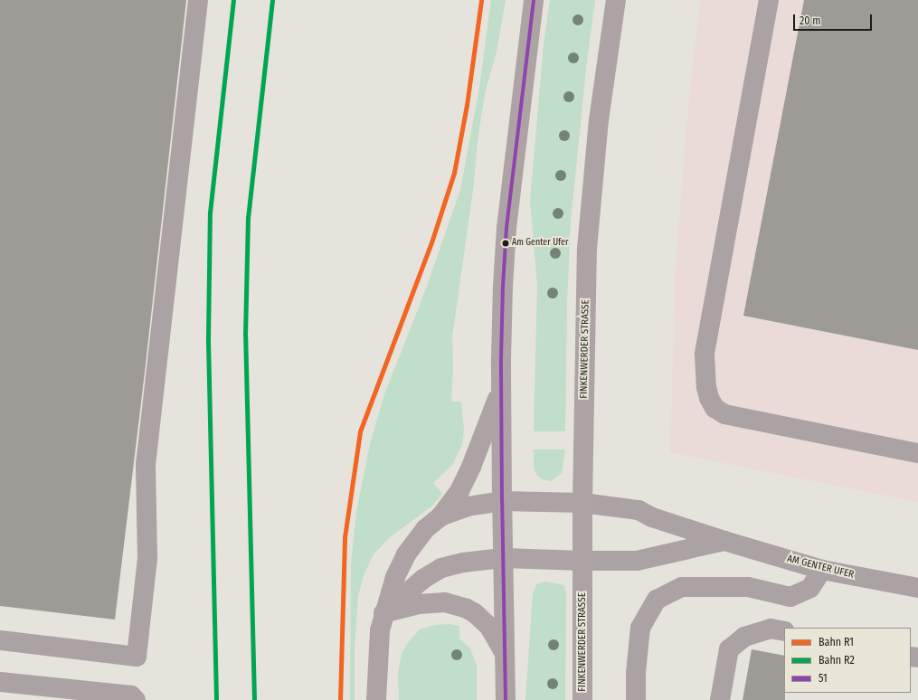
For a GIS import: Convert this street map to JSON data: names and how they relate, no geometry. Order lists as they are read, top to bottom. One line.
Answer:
{"streets":{"main road":["FINKENWERDER STRASSE"],"street":["AM GENTER UFER"]},"crossings":[["FINKENWERDER STRASSE","AM GENTER UFER"]],"places":["Am Genter Ufer"],"lines":["rail line R1","rail line R2","transit line 51"],"legend":["Bahn R1","Bahn R2","51"],"scale_bar":"20 m"}
